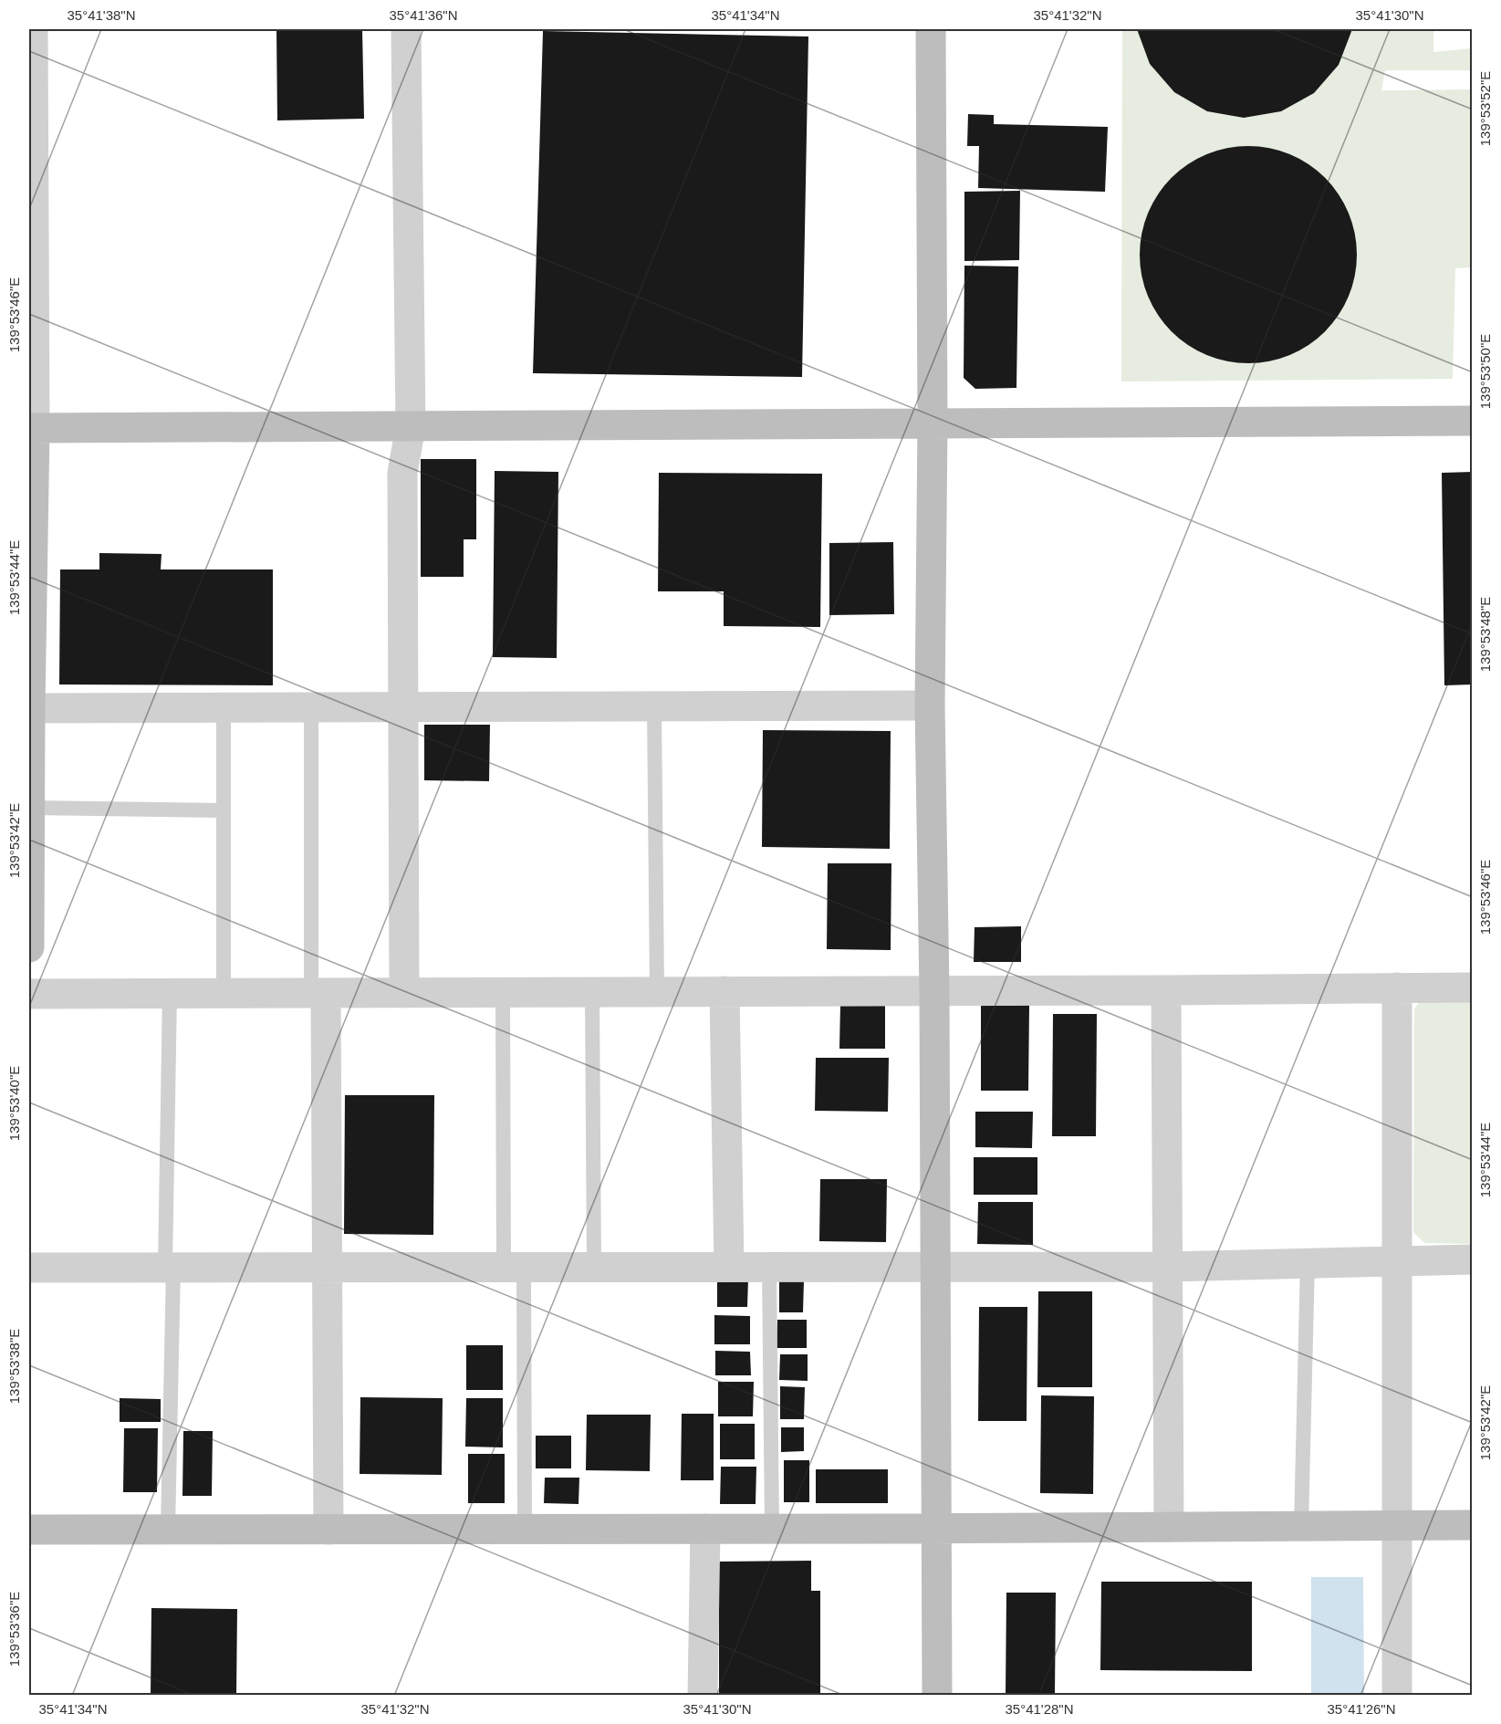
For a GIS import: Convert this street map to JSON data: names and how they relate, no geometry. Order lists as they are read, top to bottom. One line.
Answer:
{"coordinates":["35°41'38\"N","35°41'36\"N","35°41'34\"N","35°41'32\"N","35°41'30\"N","139°53'52\"E","139°53'46\"E","139°53'50\"E","139°53'44\"E","139°53'48\"E","139°53'42\"E","139°53'40\"E","139°53'38\"E","139°53'36\"E","35°41'28\"N","35°41'26\"N"]}
